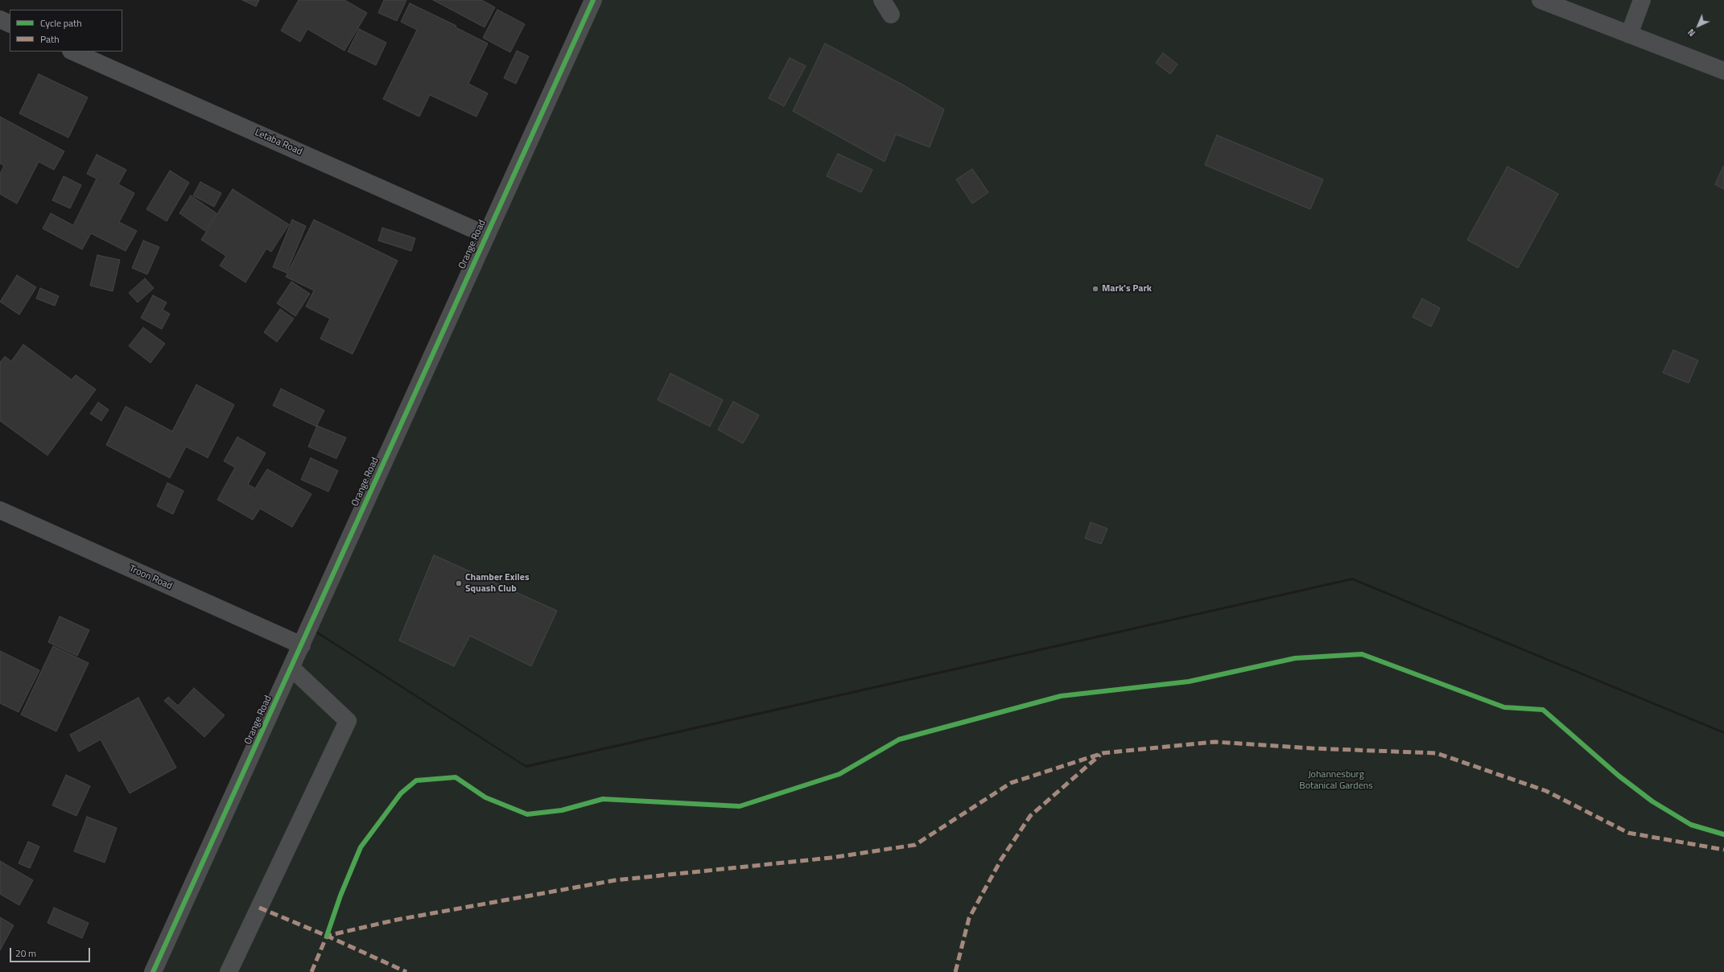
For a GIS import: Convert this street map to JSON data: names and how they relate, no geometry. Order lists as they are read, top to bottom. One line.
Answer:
{"streets":{"street":["Letaba Road","Orange Road","Troon Road"]},"crossings":[["Letaba Road","Orange Road"],["Orange Road","Troon Road"]],"parks":["Johannesburg Botanical Gardens"],"places":["Mark's Park","Chamber Exiles Squash Club"],"legend":["Cycle path","Path"],"scale_bar":"20 m","north":"bottom left"}
